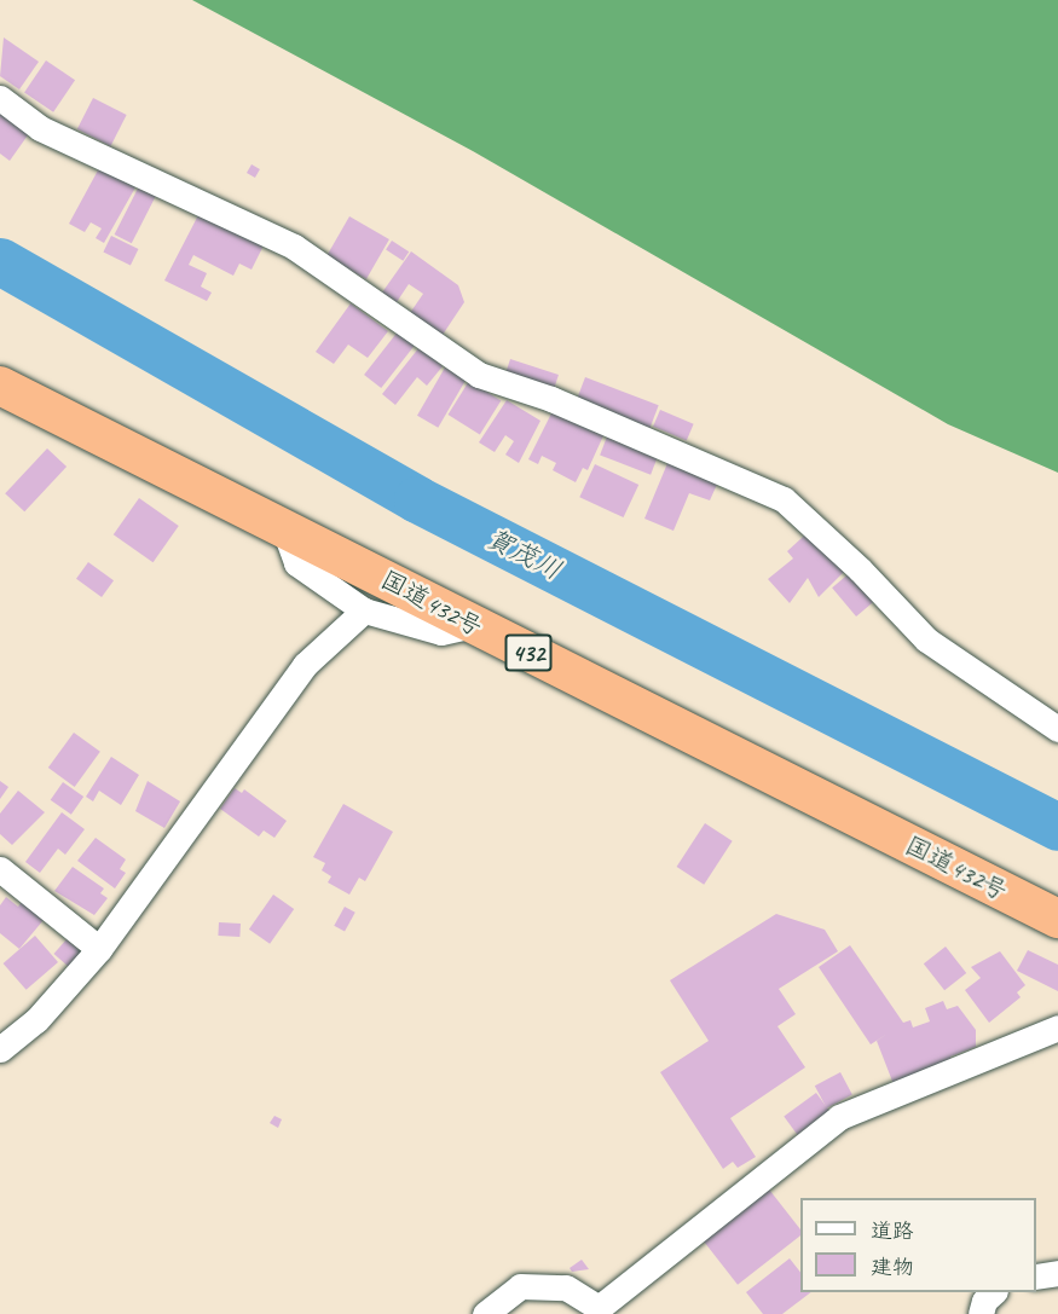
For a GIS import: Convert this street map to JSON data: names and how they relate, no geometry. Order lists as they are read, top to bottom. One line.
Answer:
{"streets":{"highway":["国道432号","432"]},"water":["賀茂川"],"legend":["道路","建物"]}
